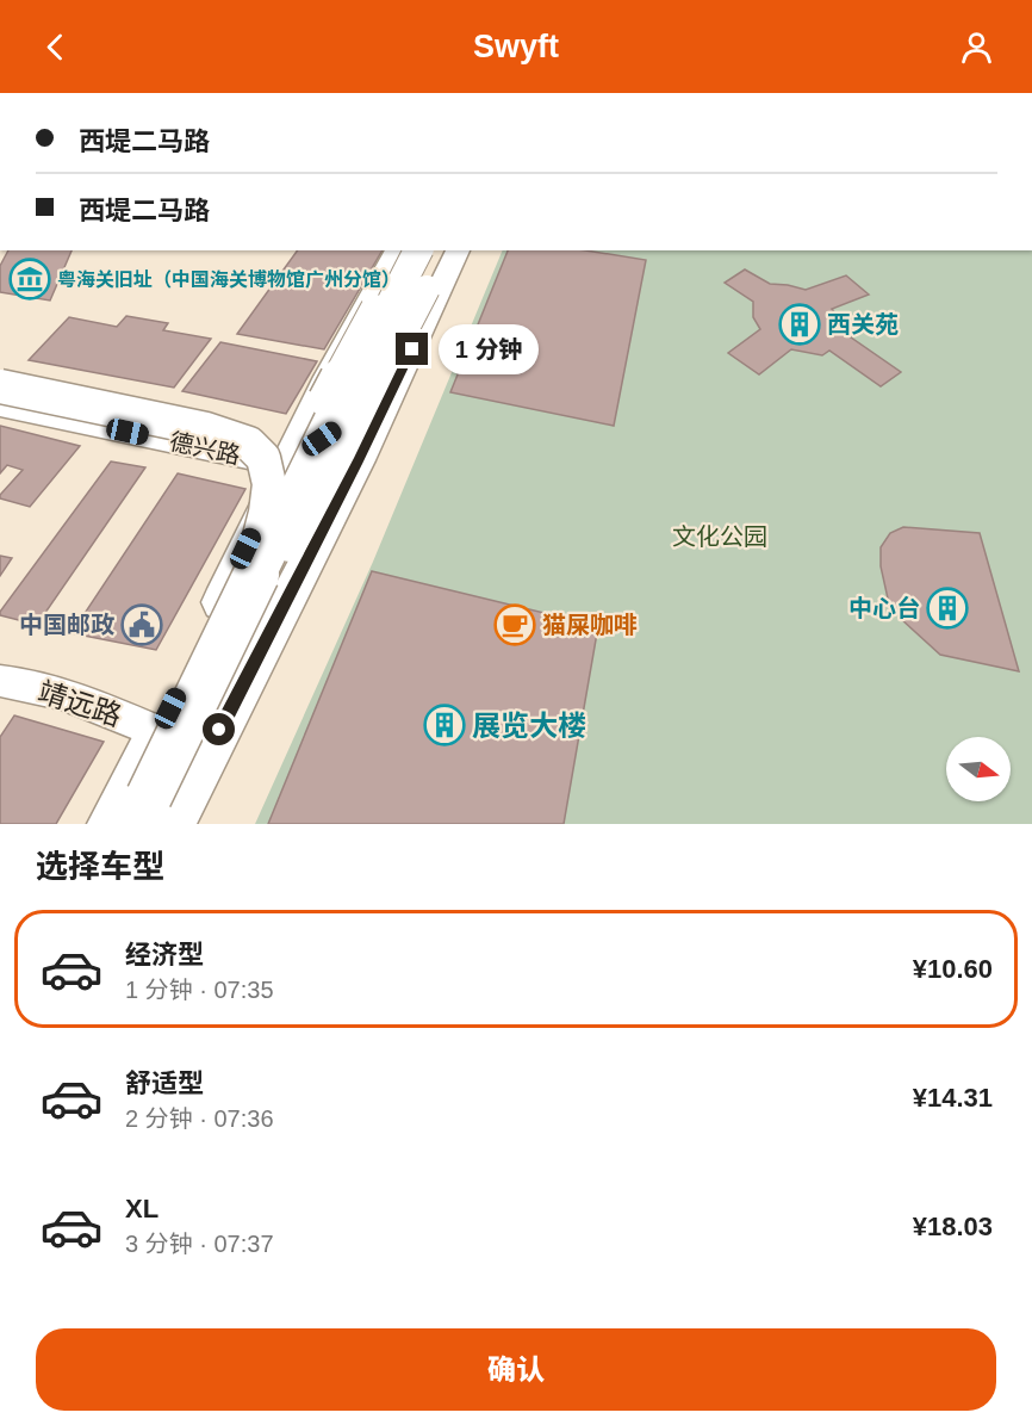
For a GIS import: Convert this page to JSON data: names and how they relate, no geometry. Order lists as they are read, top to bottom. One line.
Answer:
{"streets":{"street":["德兴路","靖远路"]},"parks":["文化公园"],"places":{"museum":["粤海关旧址（中国海关博物馆广州分馆）"],"building":["西关苑","中心台","展览大楼"],"public building":["中国邮政"],"cafe":["猫屎咖啡"]},"north":"right","page":{"header":"Swyft","banner":["西堤二马路","西堤二马路"],"bubble":"1 分钟","heading":"选择车型","list":[{"name":"经济型","note":"1 分钟 · 07:35","value":"¥10.60"},{"name":"舒适型","note":"2 分钟 · 07:36","value":"¥14.31"},{"name":"XL","note":"3 分钟 · 07:37","value":"¥18.03"}],"buttons":"确认"}}
